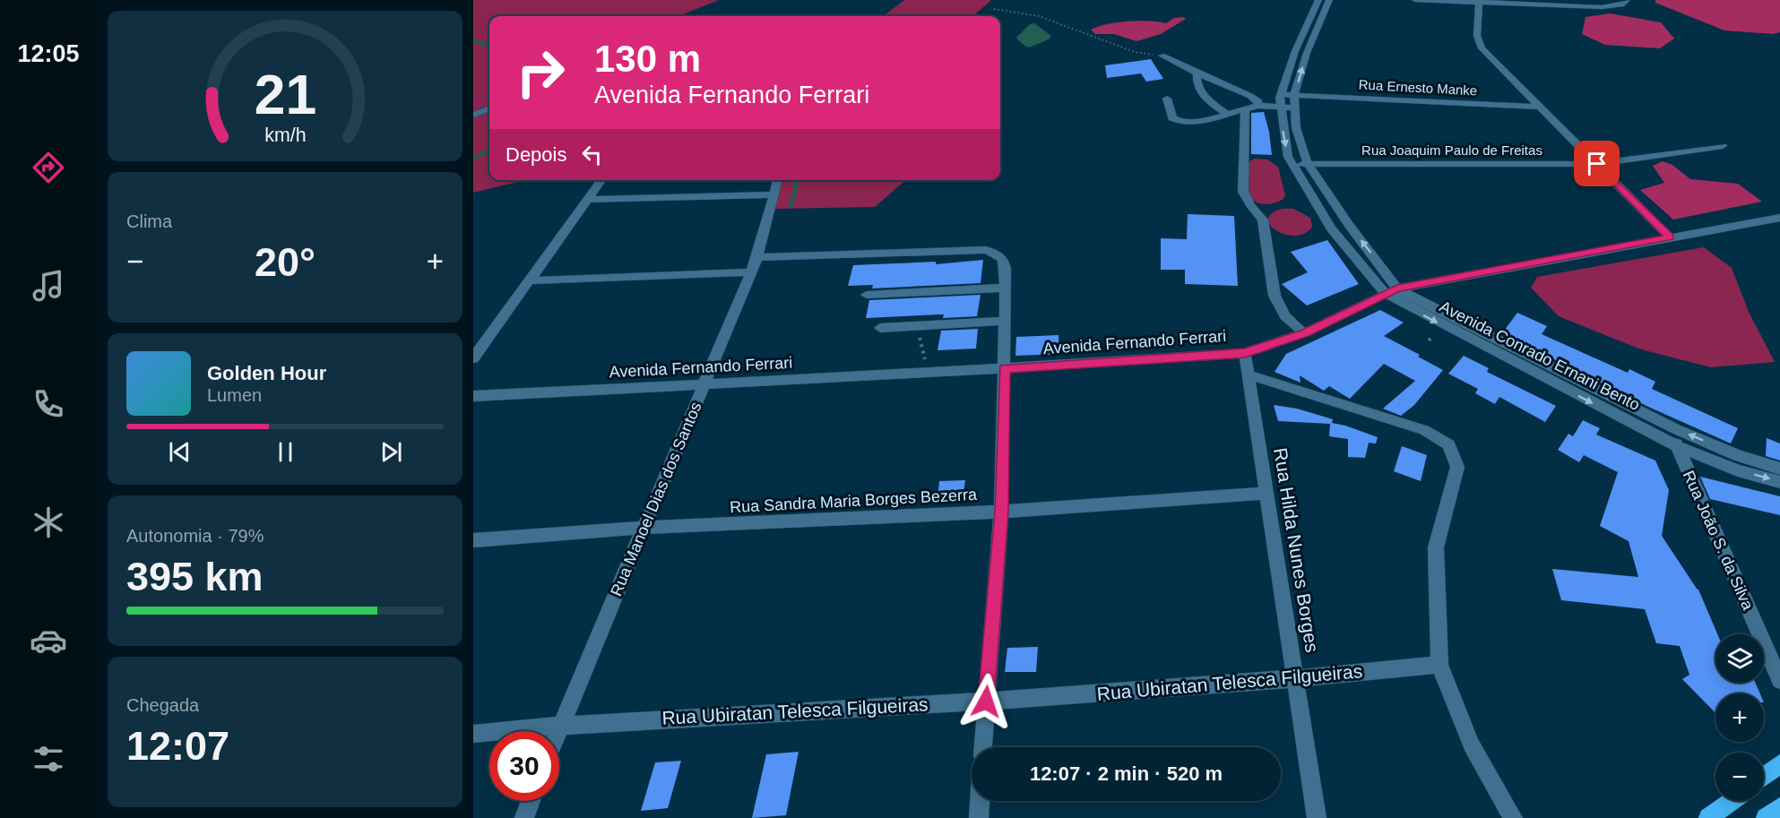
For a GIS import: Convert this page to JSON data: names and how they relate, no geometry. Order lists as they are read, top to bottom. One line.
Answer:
{"streets":{"street":["Rua Ernesto Manke","Rua Joaquim Paulo de Freitas","Avenida Fernando Ferrari","Avenida Conrado Ernani Bento","Rua Manoel Dias dos Santos","Rua Sandra Maria Borges Bezerra","Rua João S. da Silva","Rua Hilda Nunes Borges","Rua Ubiratan Telesca Filgueiras"]},"crossings":[["Rua Ernesto Manke","Avenida Conrado Ernani Bento"],["Rua Joaquim Paulo de Freitas","Avenida Conrado Ernani Bento"],["Avenida Fernando Ferrari","Avenida Conrado Ernani Bento"],["Avenida Fernando Ferrari","Rua Manoel Dias dos Santos"],["Avenida Fernando Ferrari","Rua Hilda Nunes Borges"],["Avenida Conrado Ernani Bento","Rua João S. da Silva"],["Rua Manoel Dias dos Santos","Rua Sandra Maria Borges Bezerra"],["Rua Manoel Dias dos Santos","Rua Ubiratan Telesca Filgueiras"],["Rua Sandra Maria Borges Bezerra","Rua Hilda Nunes Borges"],["Rua Hilda Nunes Borges","Rua Ubiratan Telesca Filgueiras"]],"page":{"tabs":"12:05","turn":["130 m","Avenida Fernando Ferrari"],"then":"Depois","tile":["Clima",["Autonomia · 79%","395 km"],["Chegada","12:07"]],"heat":["−","20°","+"],"song":["Golden Hour","Lumen"],"map_buttons":["+","−"],"limit":"30","trip":"12:07 · 2 min · 520 m","gauge":["21","km/h"]}}
